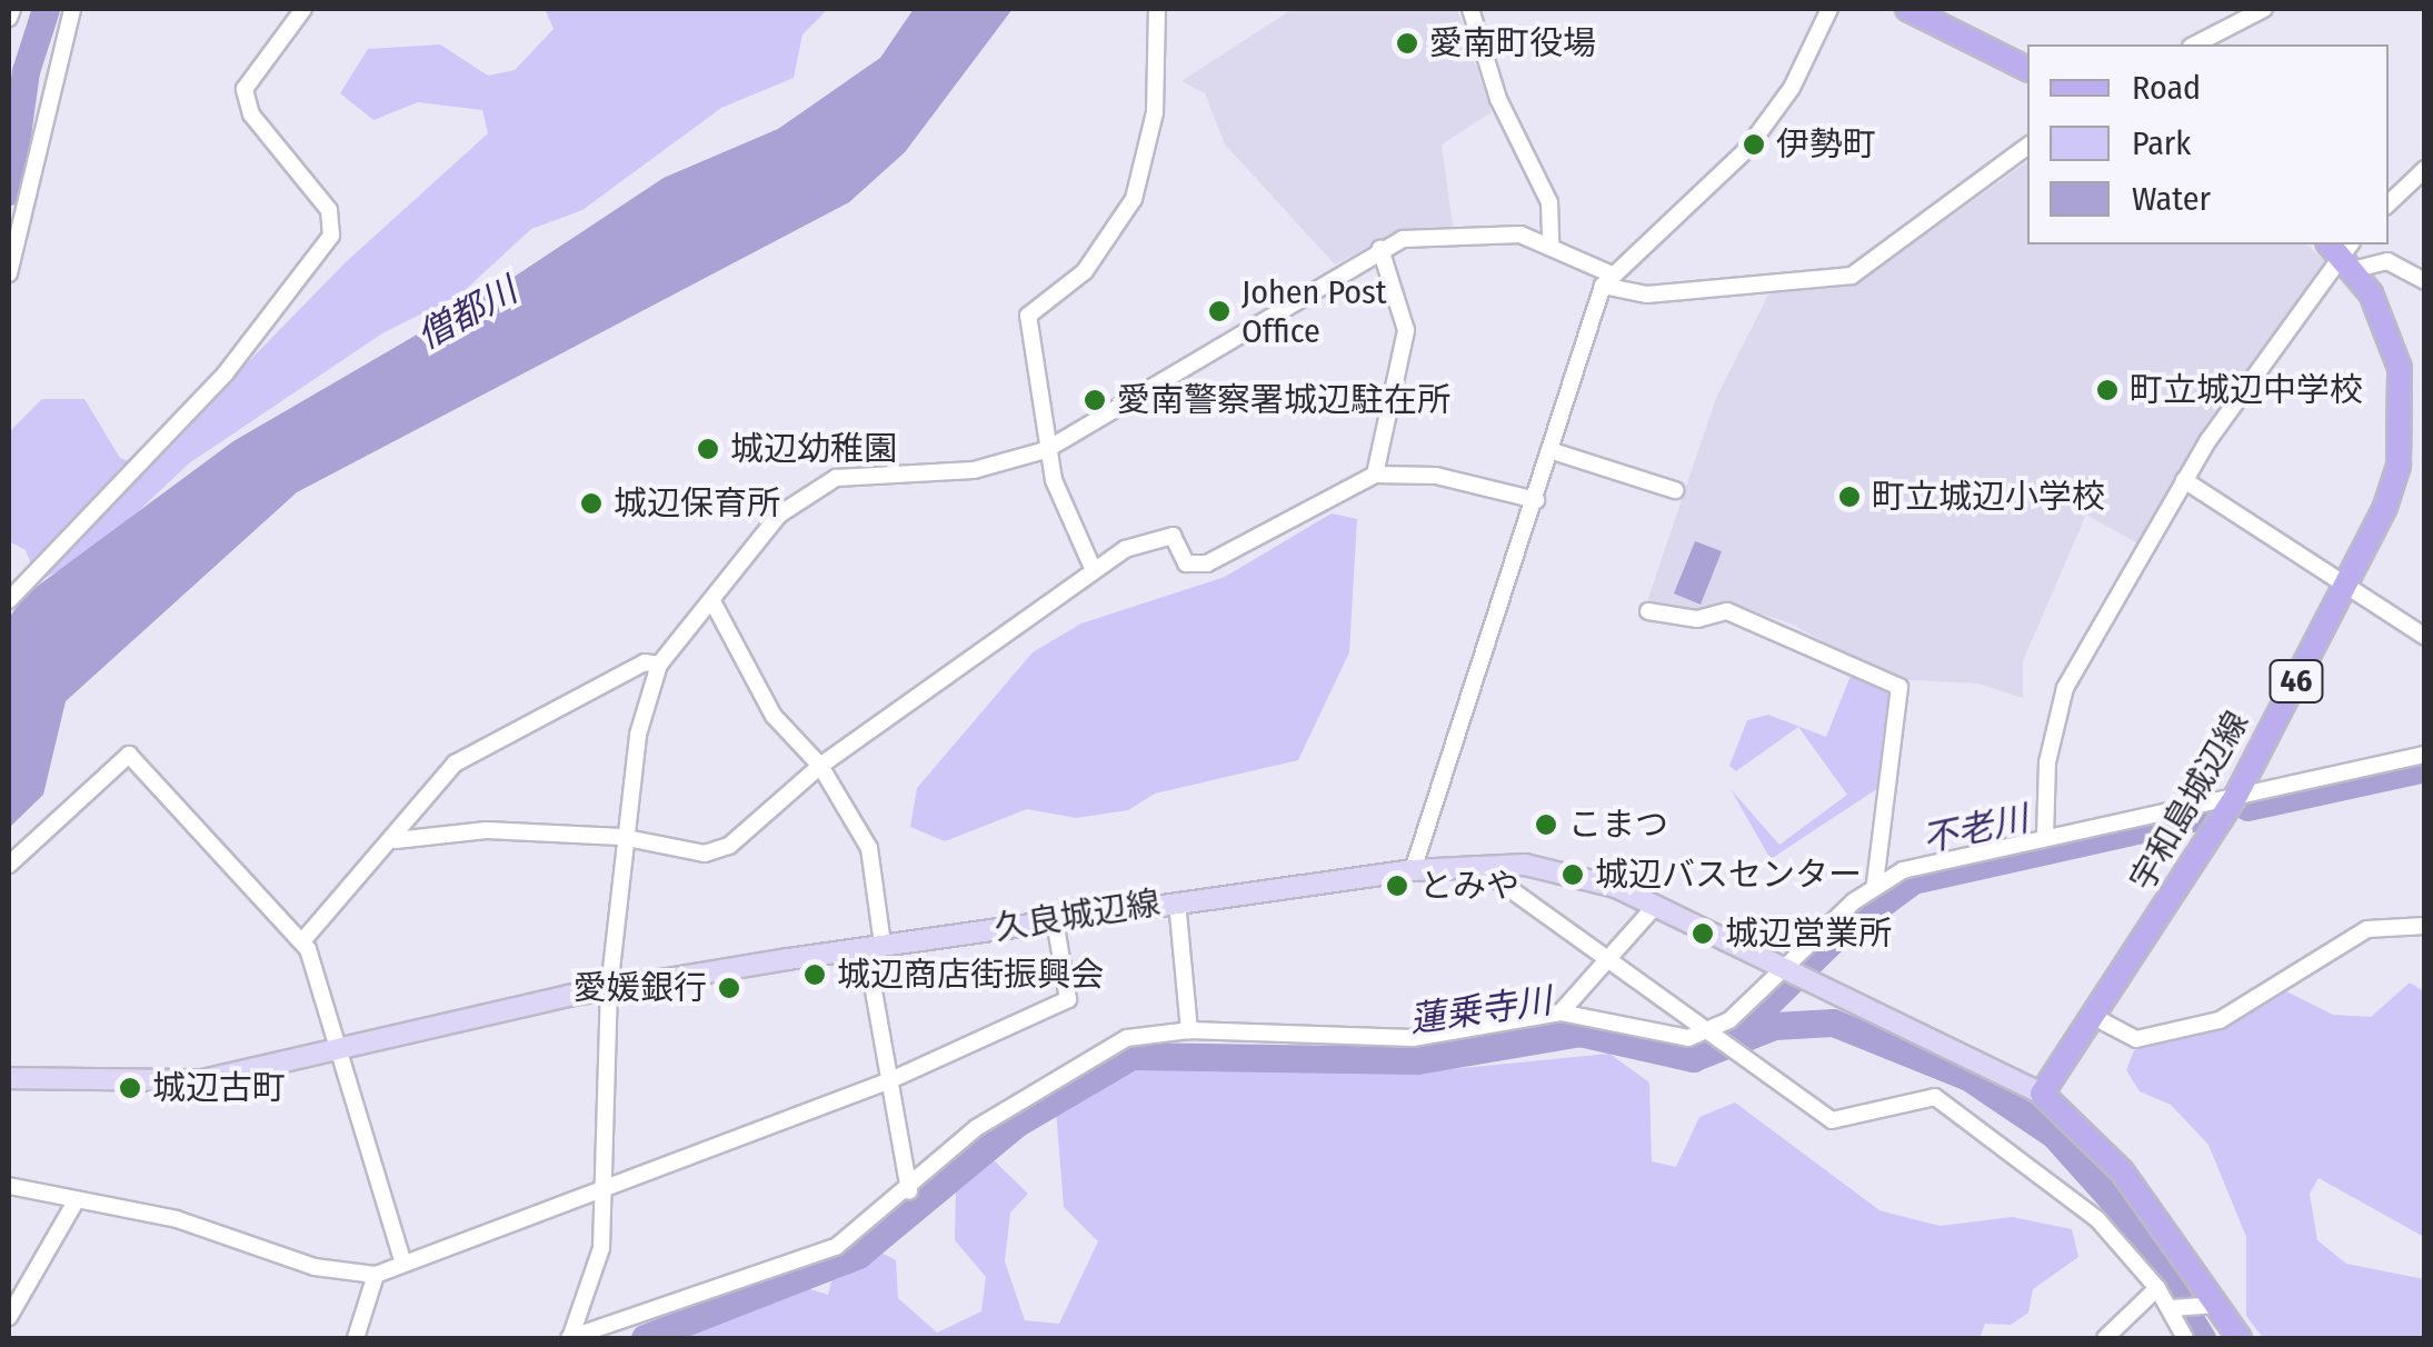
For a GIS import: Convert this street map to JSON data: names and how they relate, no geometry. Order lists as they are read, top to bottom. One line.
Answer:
{"streets":{"main road":["46","宇和島城辺線","久良城辺線"]},"crossings":[["宇和島城辺線","久良城辺線"]],"water":["僧都川","不老川","蓮乗寺川"],"places":["愛南町役場","伊勢町","Johen Post Office","町立城辺中学校","愛南警察署城辺駐在所","城辺幼稚園","町立城辺小学校","城辺保育所","こまつ","城辺バスセンター","とみや","城辺営業所","城辺商店街振興会","愛媛銀行","城辺古町"],"legend":["Road","Park","Water"]}
